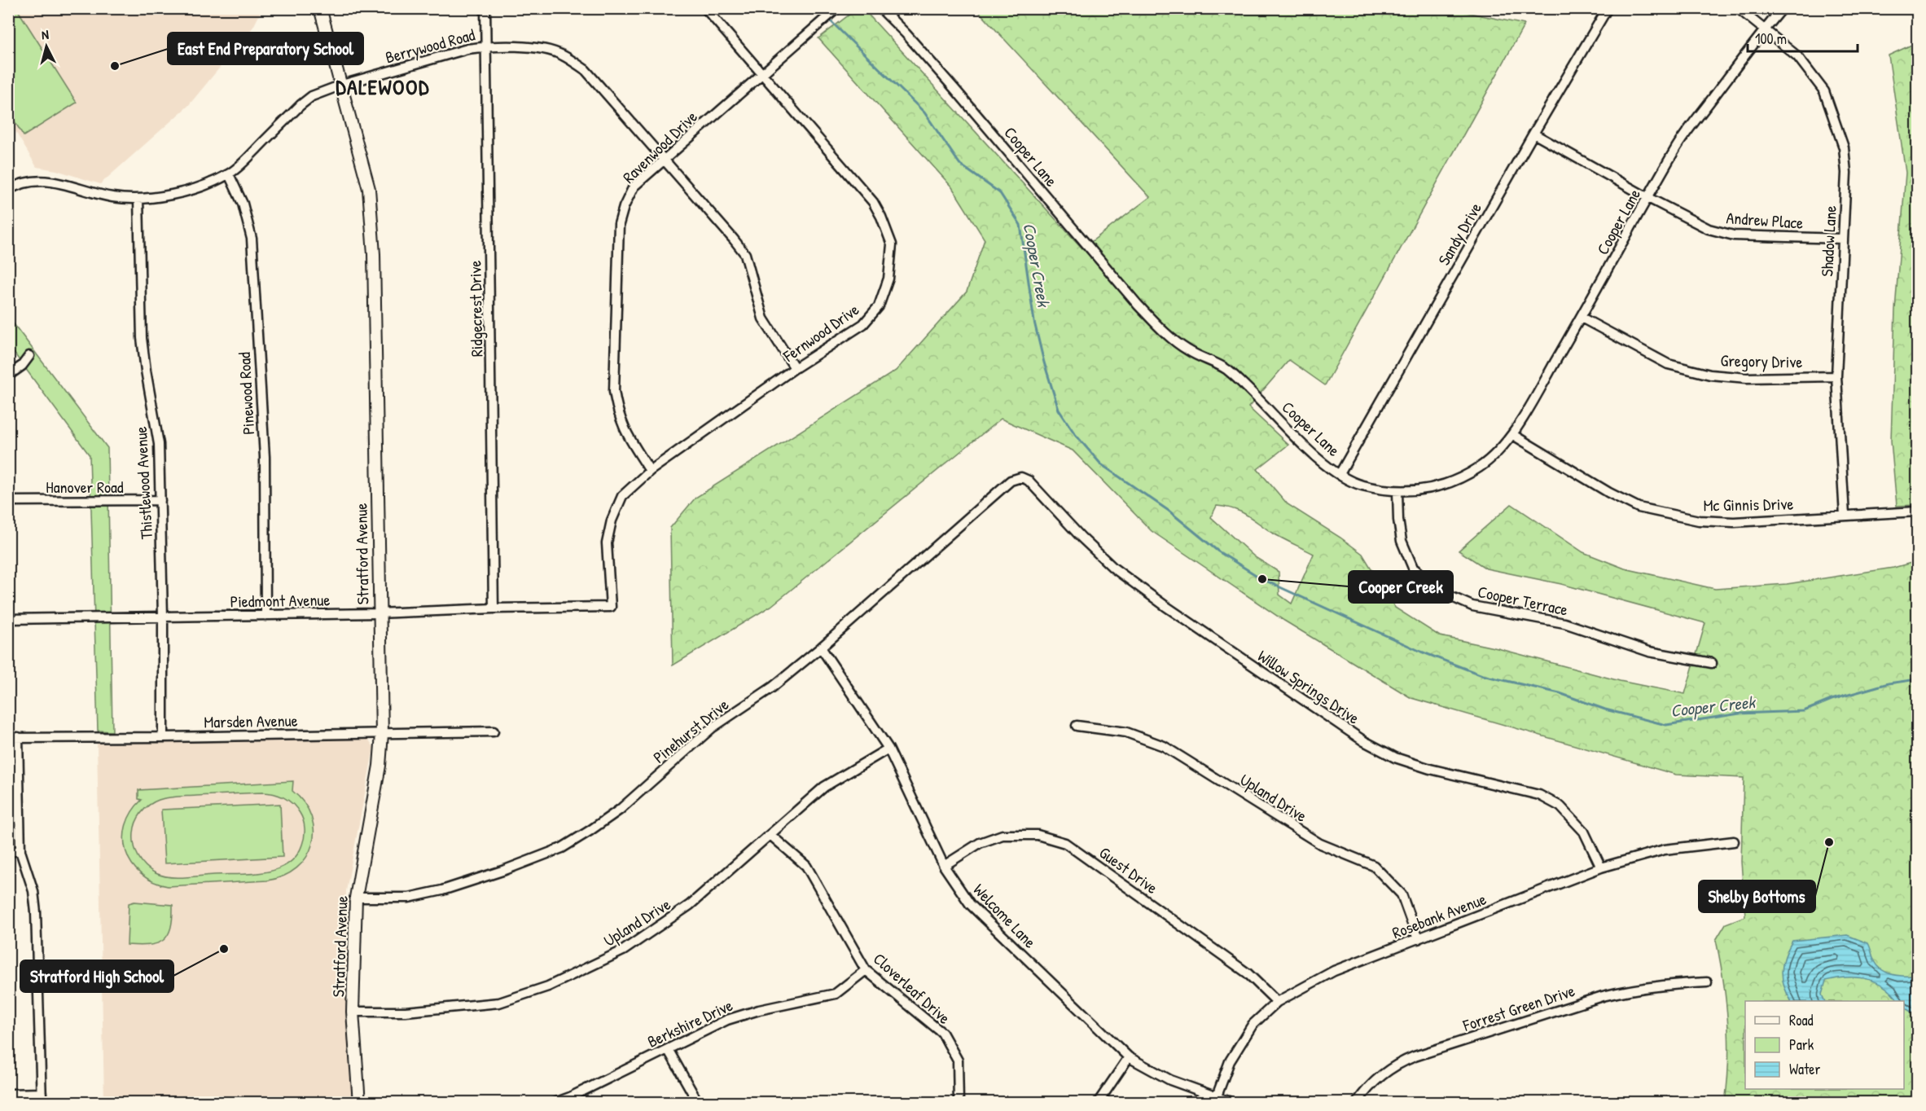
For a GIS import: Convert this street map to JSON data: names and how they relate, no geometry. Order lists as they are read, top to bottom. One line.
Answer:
{"streets":{"street":["Berrywood Road","Ravenwood Drive","Cooper Lane","Andrew Place","Sandy Drive","Shadow Lane","Ridgecrest Drive","Fernwood Drive","Gregory Drive","Pinewood Road","Thistlewood Avenue","Hanover Road","Mc Ginnis Drive","Stratford Avenue","Piedmont Avenue","Cooper Terrace","Willow Springs Drive","Marsden Avenue","Pinehurst Drive","Upland Drive","Guest Drive","Welcome Lane","Rosebank Avenue","Cloverleaf Drive","Forrest Green Drive","Berkshire Drive"]},"crossings":[["Berrywood Road","Ravenwood Drive"],["Berrywood Road","Ridgecrest Drive"],["Berrywood Road","Fernwood Drive"],["Berrywood Road","Pinewood Road"],["Berrywood Road","Thistlewood Avenue"],["Berrywood Road","Stratford Avenue"],["Ravenwood Drive","Fernwood Drive"],["Cooper Lane","Andrew Place"],["Cooper Lane","Sandy Drive"],["Cooper Lane","Shadow Lane"],["Cooper Lane","Gregory Drive"],["Cooper Lane","Mc Ginnis Drive"],["Cooper Lane","Cooper Terrace"],["Andrew Place","Sandy Drive"],["Andrew Place","Shadow Lane"],["Shadow Lane","Gregory Drive"],["Shadow Lane","Mc Ginnis Drive"],["Ridgecrest Drive","Piedmont Avenue"],["Fernwood Drive","Piedmont Avenue"],["Pinewood Road","Piedmont Avenue"],["Thistlewood Avenue","Hanover Road"],["Thistlewood Avenue","Piedmont Avenue"],["Thistlewood Avenue","Marsden Avenue"],["Stratford Avenue","Piedmont Avenue"],["Stratford Avenue","Marsden Avenue"],["Stratford Avenue","Pinehurst Drive"],["Stratford Avenue","Upland Drive"],["Willow Springs Drive","Pinehurst Drive"],["Willow Springs Drive","Rosebank Avenue"],["Pinehurst Drive","Welcome Lane"],["Upland Drive","Welcome Lane"],["Upland Drive","Rosebank Avenue"],["Upland Drive","Cloverleaf Drive"],["Guest Drive","Welcome Lane"],["Guest Drive","Rosebank Avenue"],["Welcome Lane","Rosebank Avenue"],["Cloverleaf Drive","Berkshire Drive"]],"districts":["DALEWOOD"],"water":["Cooper Creek"],"places":["East End Preparatory School","Cooper Creek","Shelby Bottoms","Stratford High School"],"legend":["Road","Park","Water"],"scale_bar":"100 m","north":"top"}
